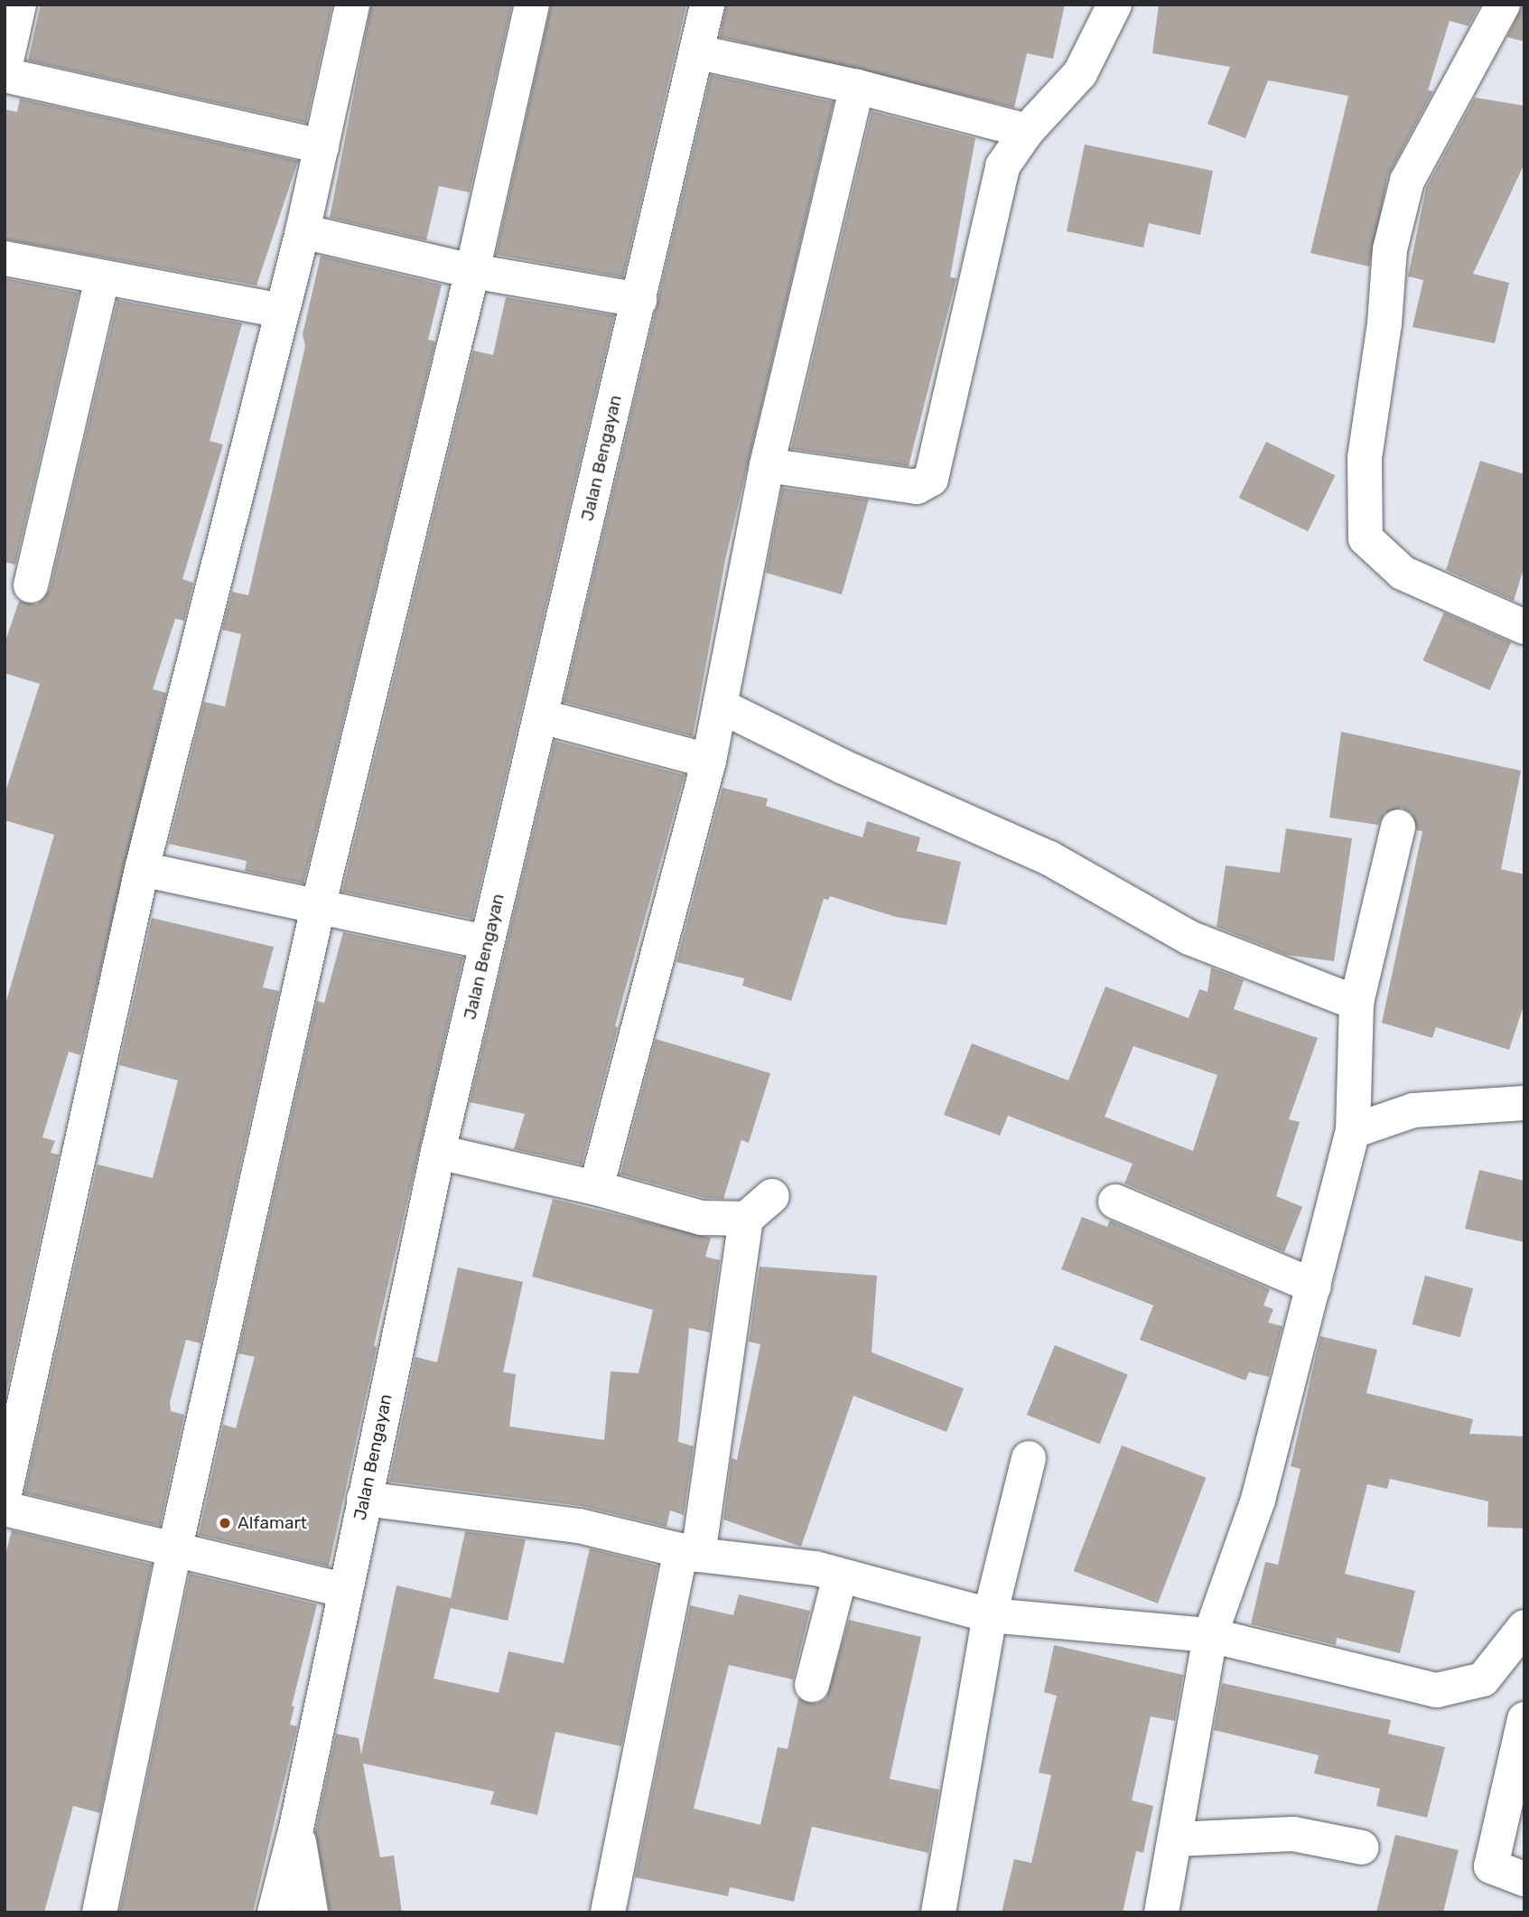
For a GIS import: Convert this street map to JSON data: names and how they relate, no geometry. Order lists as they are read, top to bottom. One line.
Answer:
{"streets":{"street":["Jalan Bengayan"]},"places":["Alfamart"]}
